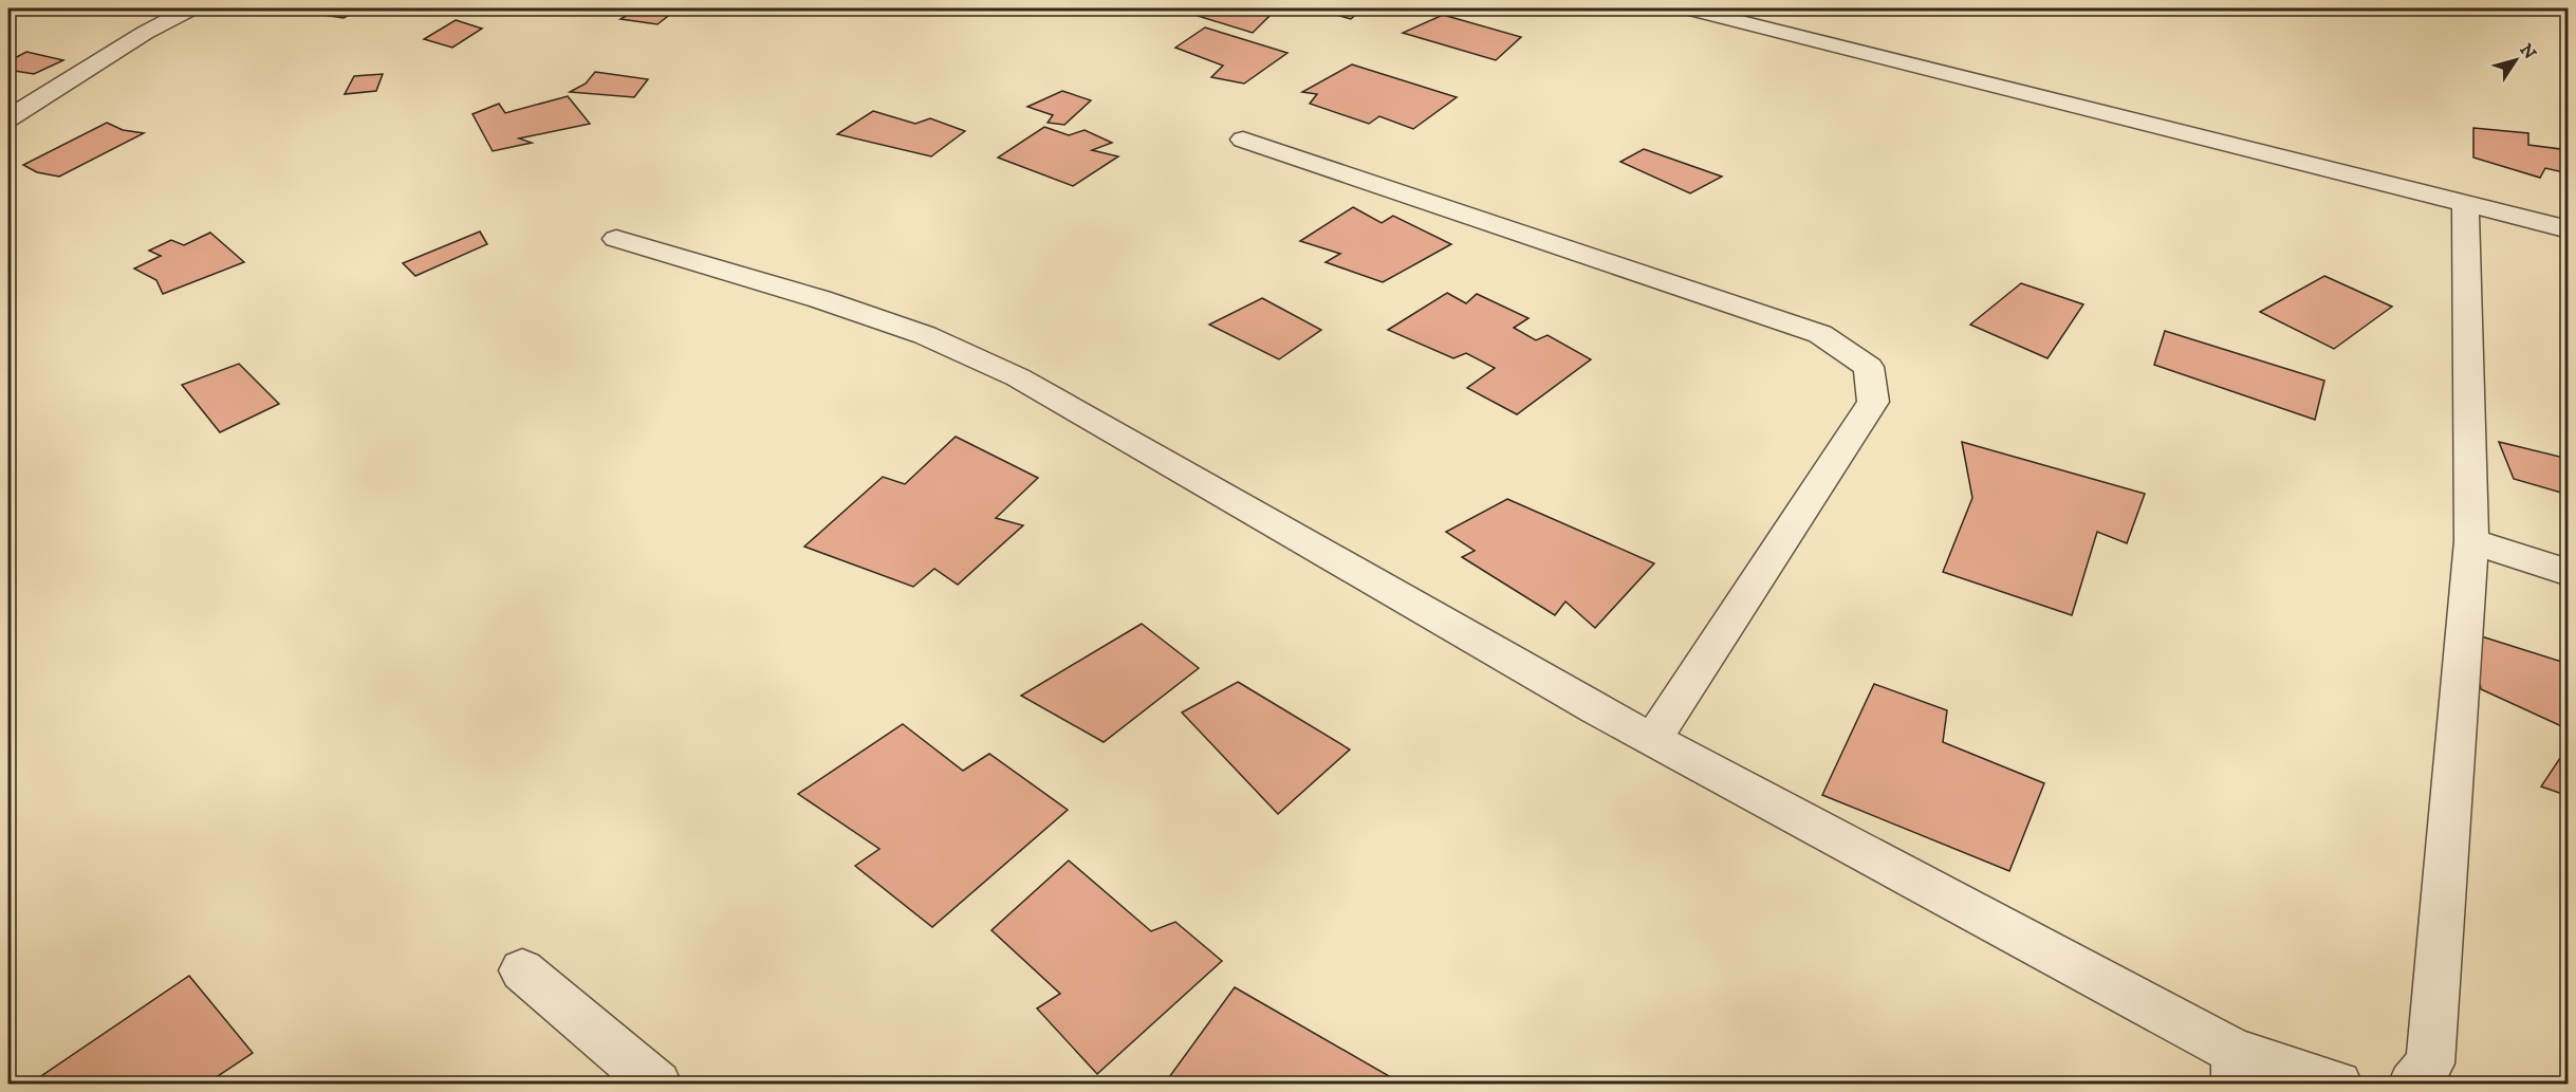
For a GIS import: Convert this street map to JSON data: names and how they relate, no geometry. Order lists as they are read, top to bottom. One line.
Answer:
{"north":"top right"}
